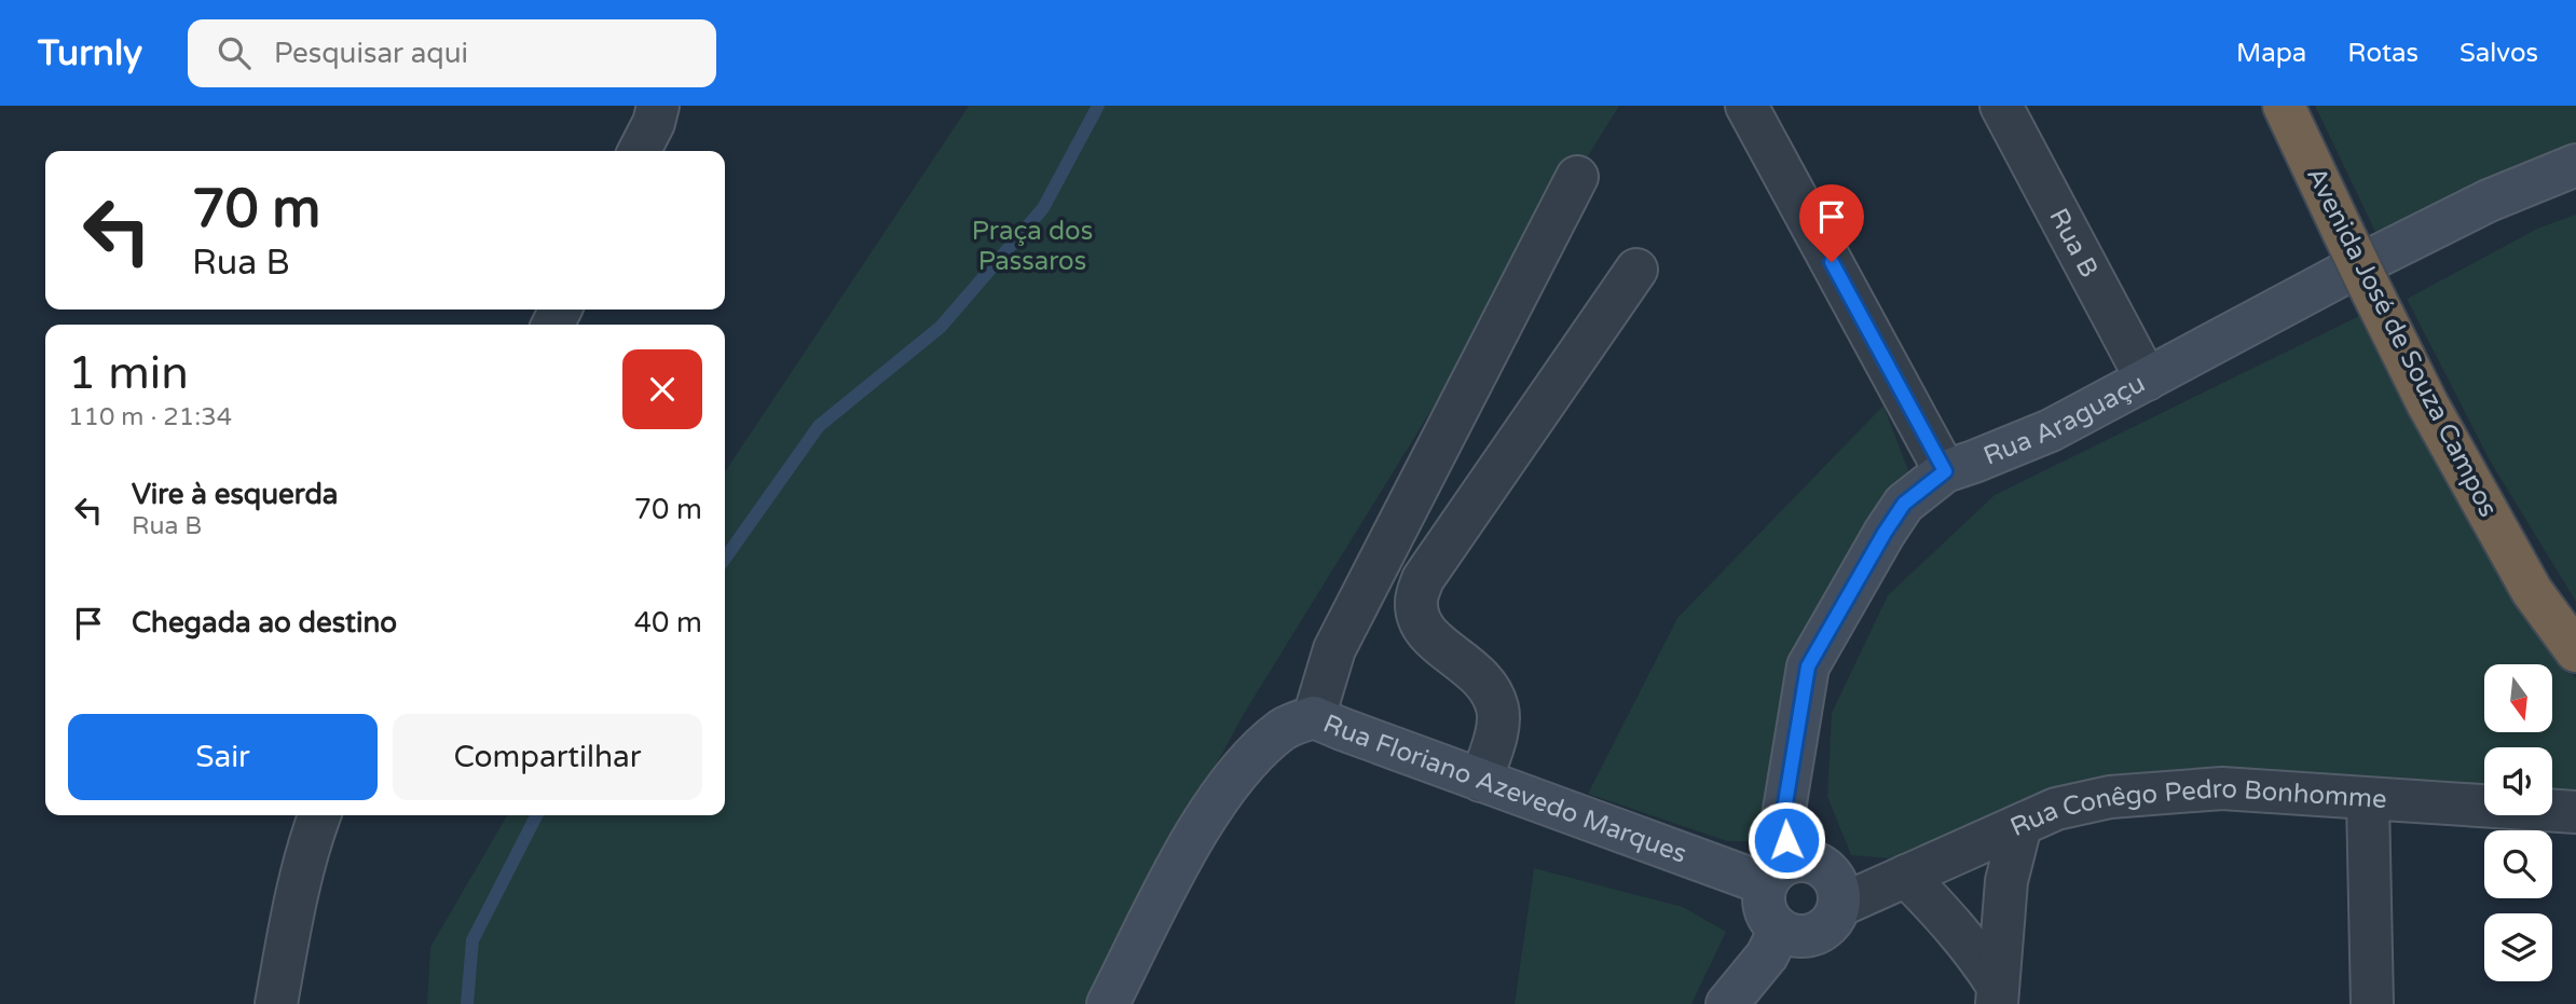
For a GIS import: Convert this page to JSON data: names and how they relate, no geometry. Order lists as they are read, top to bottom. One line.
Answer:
{"streets":{"highway":["Avenida José de Souza Campos"],"main road":["Rua Araguaçu","Rua Floriano Azevedo Marques"],"street":["Rua B","Rua Conêgo Pedro Bonhomme"]},"crossings":[["Rua B","Rua Araguaçu"],["Rua Araguaçu","Rua Floriano Azevedo Marques"],["Rua Araguaçu","Rua Conêgo Pedro Bonhomme"],["Rua Floriano Azevedo Marques","Rua Conêgo Pedro Bonhomme"]],"parks":["Praça dos Passaros"],"north":"bottom","page":{"header":"Turnly","search":"Pesquisar aqui","nav":["Mapa","Rotas","Salvos"],"turn":["70 m","Rua B"],"heading":["1 min","110 m · 21:34"],"list":[{"name":"Vire à esquerda","note":"Rua B","value":"70 m"},{"name":"Chegada ao destino","value":"40 m"}],"buttons":["Sair","Compartilhar"]}}
